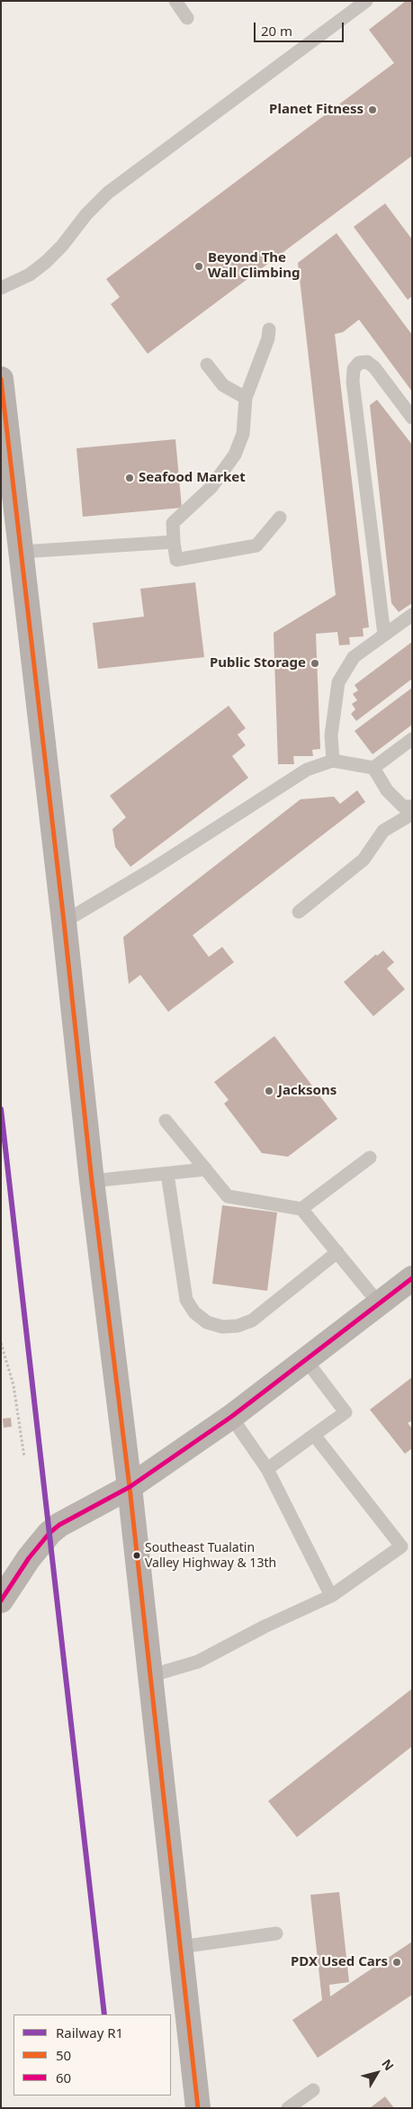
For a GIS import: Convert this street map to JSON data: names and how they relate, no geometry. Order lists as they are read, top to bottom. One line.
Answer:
{"places":["Planet Fitness","Beyond The Wall Climbing","Seafood Market","Public Storage","Jacksons","Southeast Tualatin Valley Highway & 13th","PDX Used Cars"],"lines":["transit line 50","rail line R1","transit line 60"],"legend":["Railway R1","50","60"],"scale_bar":"20 m","north":"top right"}
